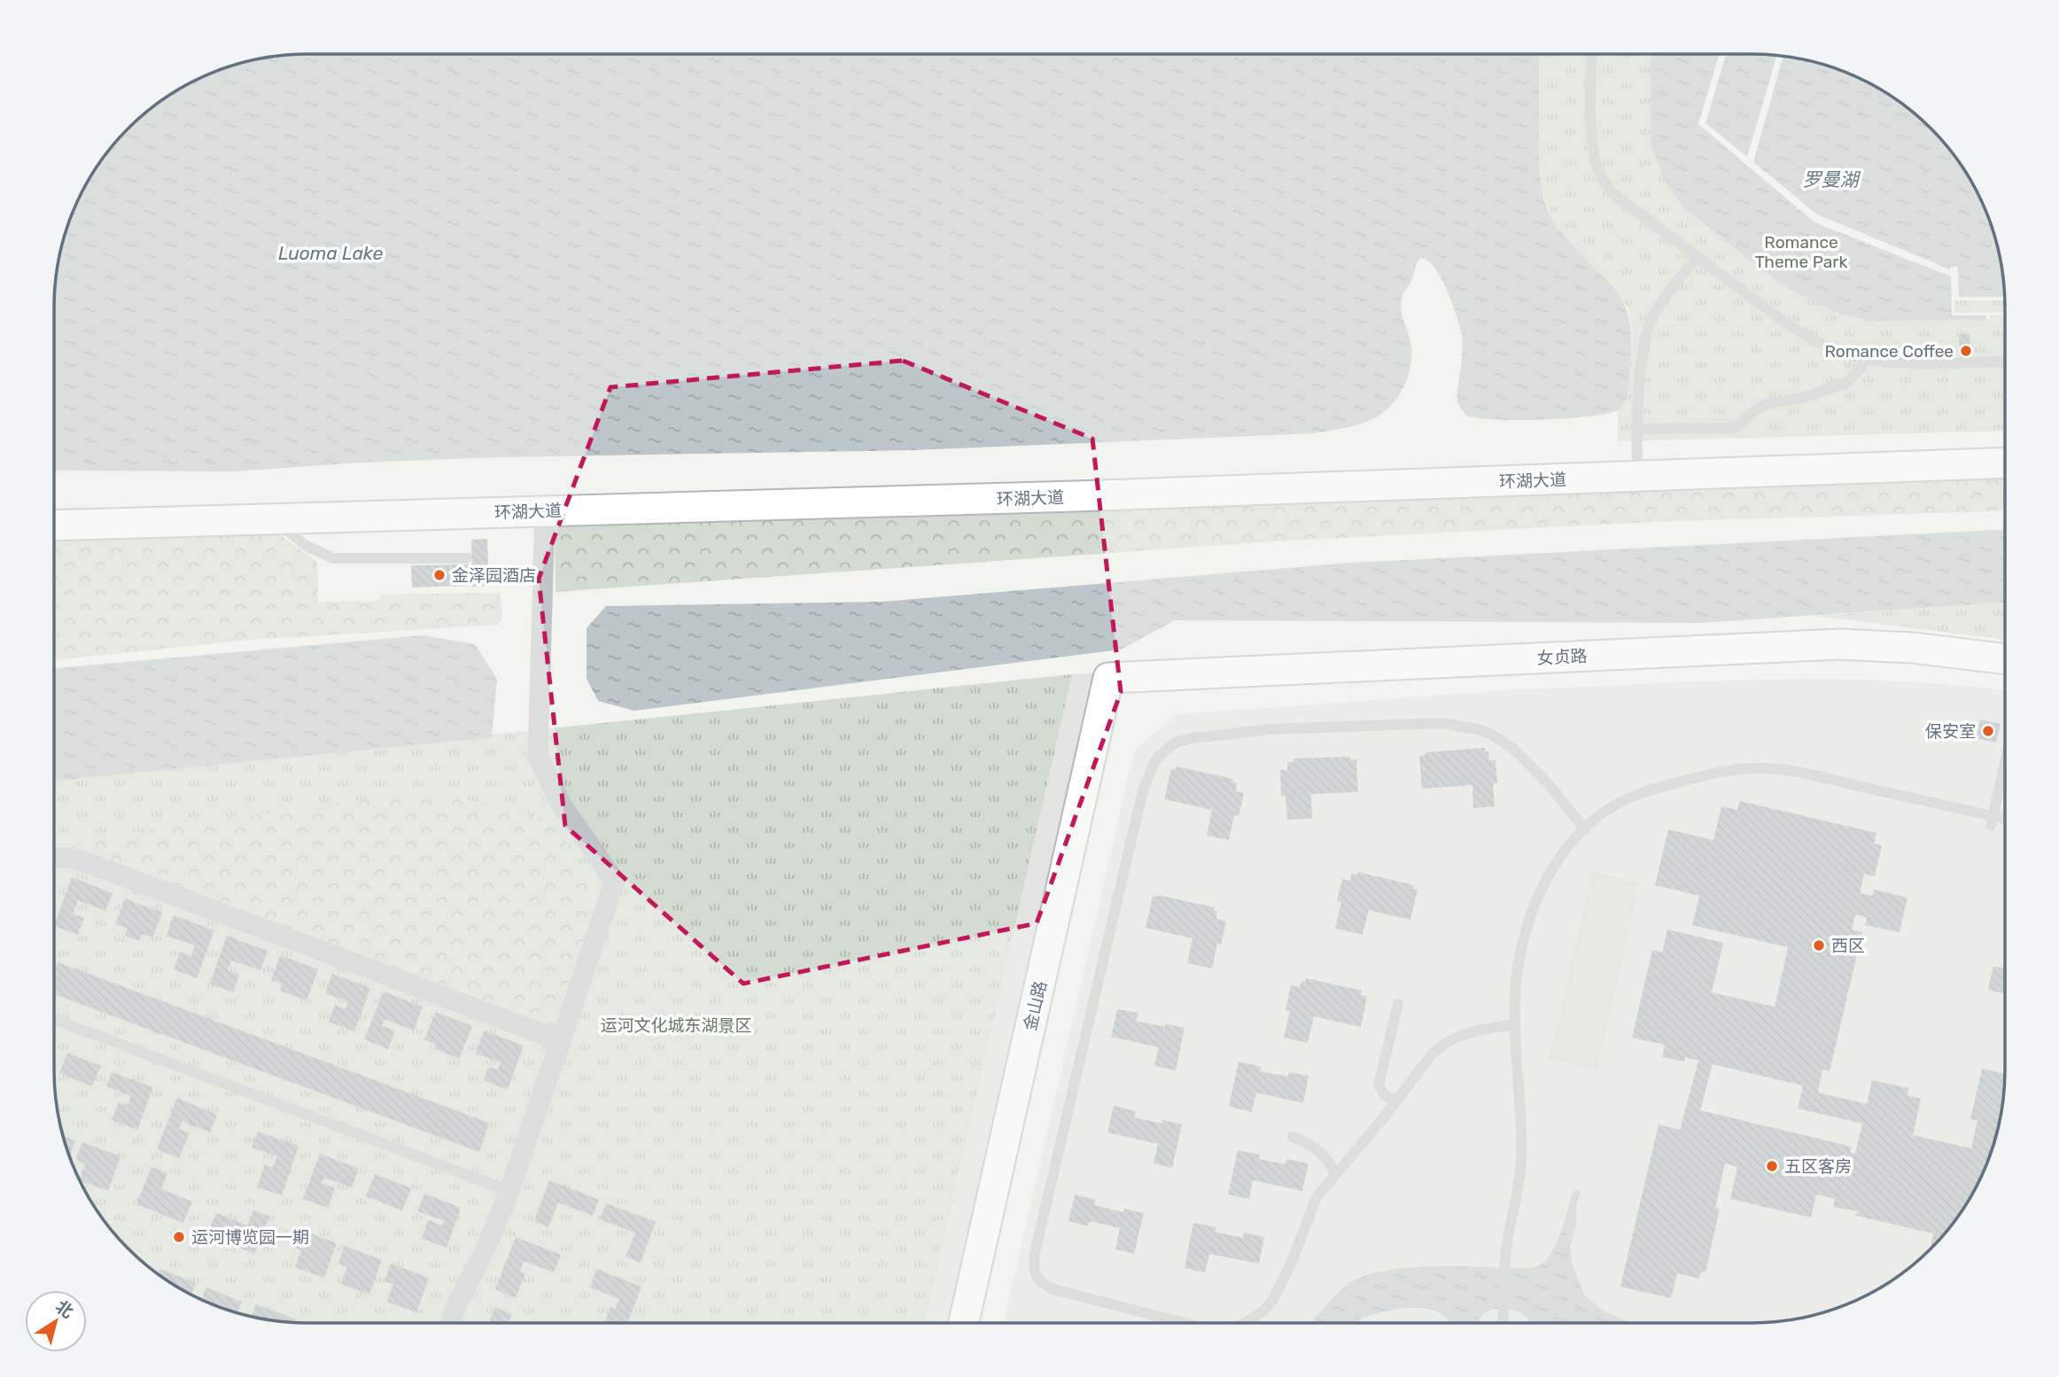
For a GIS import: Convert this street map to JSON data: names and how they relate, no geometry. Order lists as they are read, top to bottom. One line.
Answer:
{"streets":{"main road":["环湖大道","女贞路","金山路"]},"crossings":[["女贞路","金山路"]],"water":["罗曼湖","Luoma Lake"],"parks":["Romance Theme Park","运河文化城东湖景区"],"places":["Romance Coffee","金泽园酒店","保安室","西区","五区客房","运河博览园一期"],"north":"top right"}
